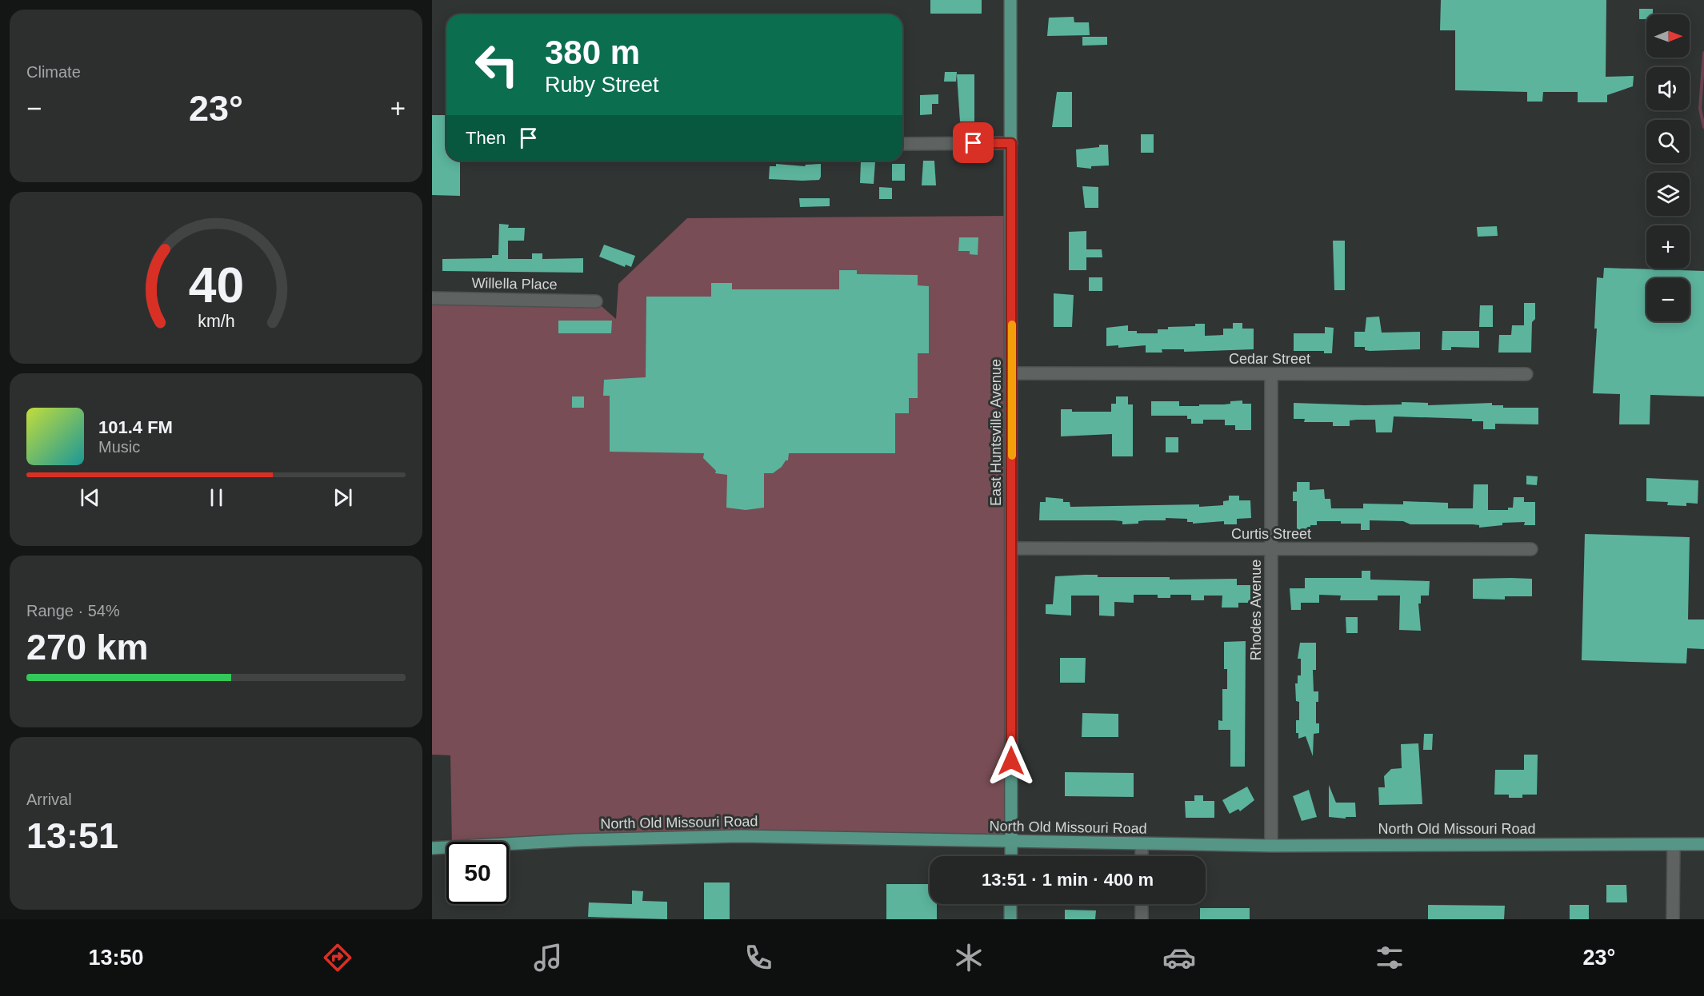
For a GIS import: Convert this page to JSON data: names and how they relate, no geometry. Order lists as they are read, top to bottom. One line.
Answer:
{"streets":{"main road":["East Huntsville Avenue","North Old Missouri Road"],"street":["Willella Place","Cedar Street","Curtis Street","Rhodes Avenue"]},"crossings":[["Cedar Street","East Huntsville Avenue"],["Cedar Street","Rhodes Avenue"],["East Huntsville Avenue","Curtis Street"],["East Huntsville Avenue","North Old Missouri Road"],["Curtis Street","Rhodes Avenue"],["Rhodes Avenue","North Old Missouri Road"]],"north":"right","page":{"tile":["Climate",["Range · 54%","270 km"],["Arrival","13:51"]],"map_buttons":["+","−"],"turn":["380 m","Ruby Street"],"heat":["−","23°","+"],"then":"Then","song":["101.4 FM","Music"],"limit":"50","trip":"13:51 · 1 min · 400 m","tabs":["13:50","23°"],"gauge":["40","km/h"]}}
